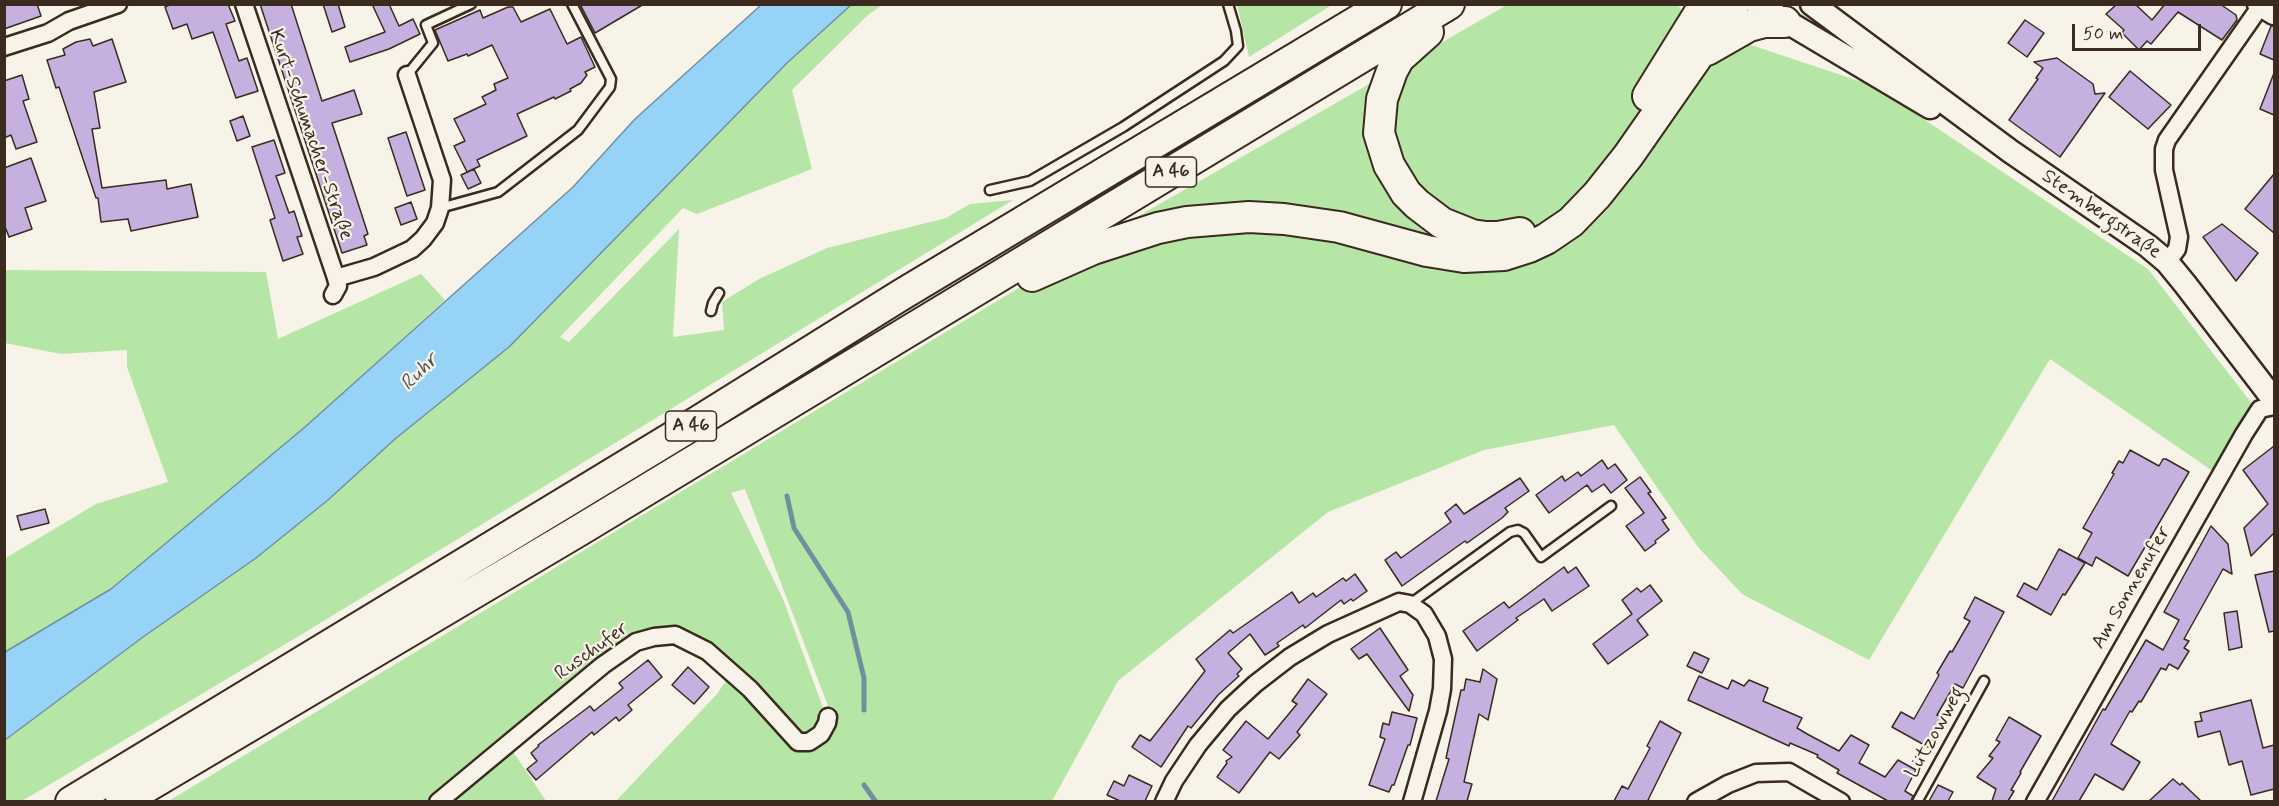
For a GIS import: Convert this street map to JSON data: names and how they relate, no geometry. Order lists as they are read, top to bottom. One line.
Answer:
{"streets":{"highway":["A 46"],"street":["Kurt-Schumacher-Straße","Stembergstraße","Am Sonnenufer","Ruschufer"],"lane":["Lützowweg"]},"water":["Ruhr"],"scale_bar":"50 m"}
